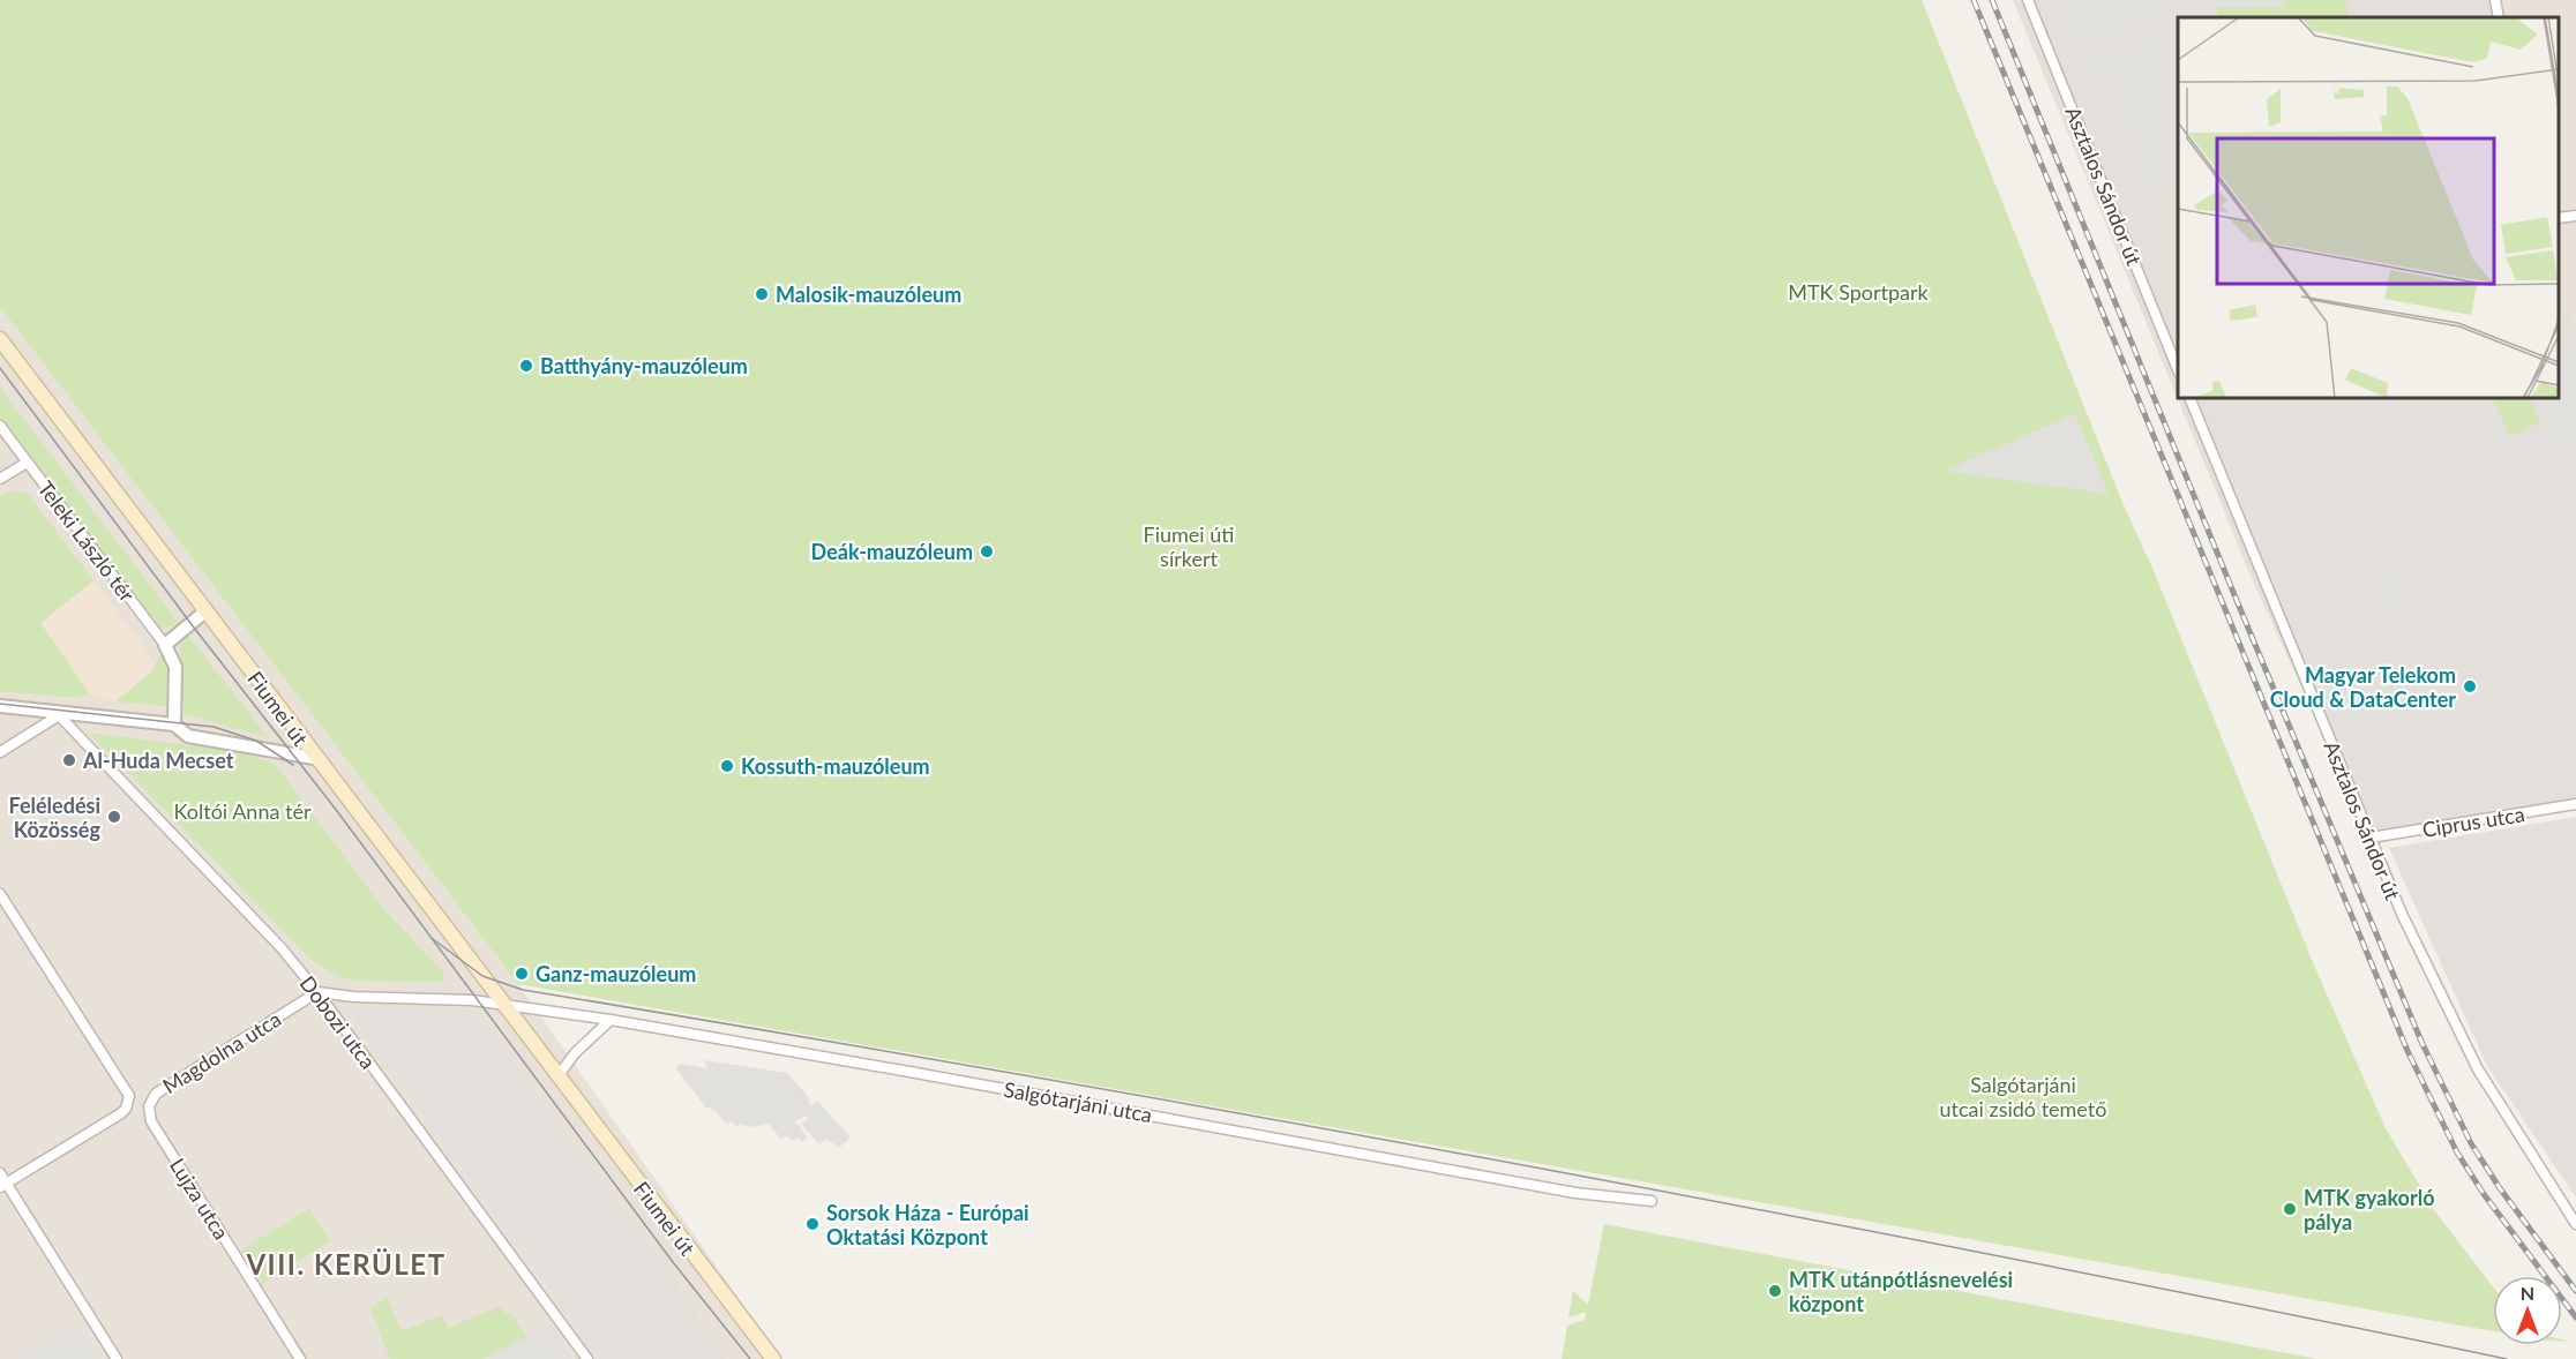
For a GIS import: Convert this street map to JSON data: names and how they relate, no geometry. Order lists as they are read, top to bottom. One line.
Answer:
{"streets":{"main road":["Fiumei út"],"street":["Asztalos Sándor út","Teleki László tér","Ciprus utca","Dobozi utca","Magdolna utca","Salgótarjáni utca","Lujza utca"]},"crossings":[["Asztalos Sándor út","Ciprus utca"],["Fiumei út","Salgótarjáni utca"],["Dobozi utca","Magdolna utca"],["Magdolna utca","Lujza utca"]],"districts":["VIII. KERÜLET"],"parks":["MTK Sportpark","Fiumei úti sírkert","Koltói Anna tér","Salgótarjáni utcai zsidó temető"],"places":["Malosik-mauzóleum","Batthyány-mauzóleum","Deák-mauzóleum","Magyar Telekom Cloud & DataCenter","Al-Huda Mecset","Kossuth-mauzóleum","Feléledési Közösség","Ganz-mauzóleum","MTK gyakorló pálya","Sorsok Háza - Európai Oktatási Központ","MTK utánpótlásnevelési központ"],"north":"top"}
